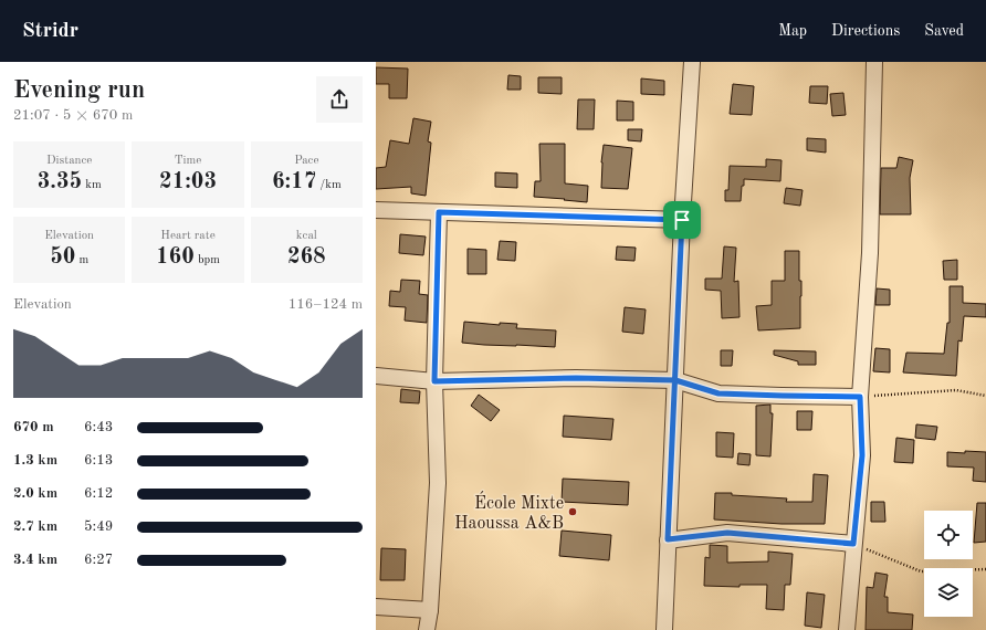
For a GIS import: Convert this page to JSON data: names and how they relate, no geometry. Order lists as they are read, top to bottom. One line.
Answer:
{"places":["École Mixte Haoussa A&B"],"page":{"header":"Stridr","nav":["Map","Directions","Saved"],"heading":["Evening run","21:07 · 5 × 670 m"],"stats":[["Distance","3.35 km"],["Time","21:03"],["Pace","6:17 /km"],["Elevation","50 m"],["Heart rate","160 bpm"],["kcal","268"]],"chart":["Elevation","116–124 m"],"list":[{"name":"670 m","note":"6:43"},{"name":"1.3 km","note":"6:13"},{"name":"2.0 km","note":"6:12"},{"name":"2.7 km","note":"5:49"},{"name":"3.4 km","note":"6:27"}]}}
